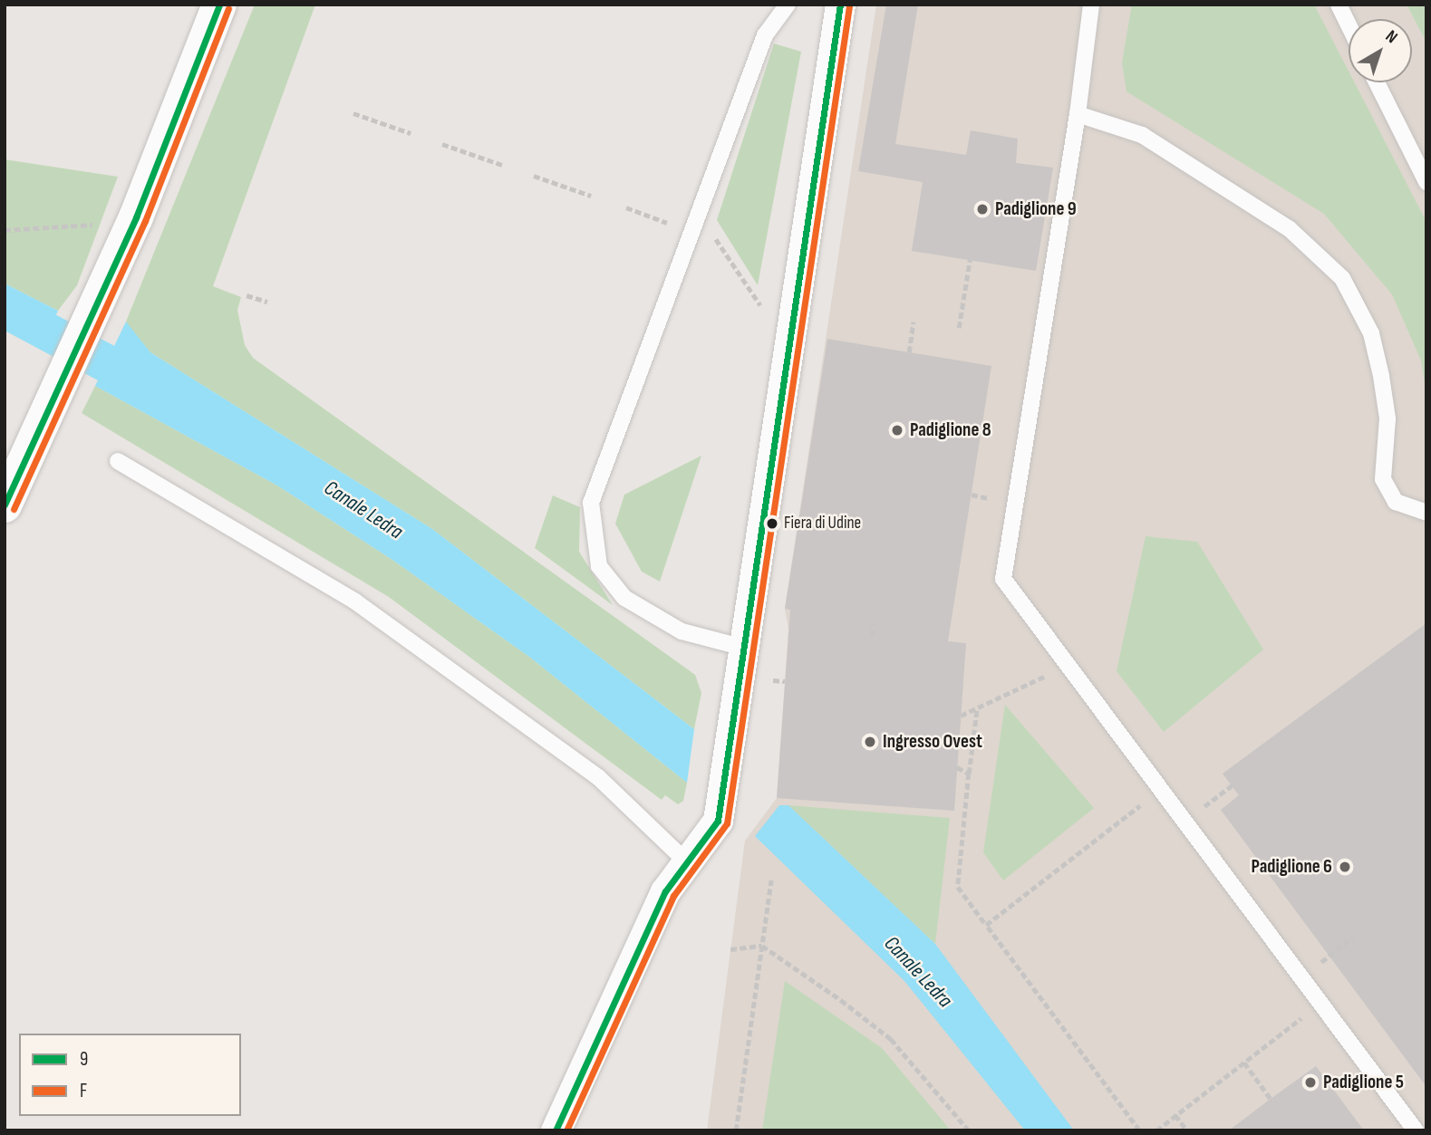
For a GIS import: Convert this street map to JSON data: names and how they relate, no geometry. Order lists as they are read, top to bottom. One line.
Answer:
{"water":["Canale Ledra"],"places":["Padiglione 9","Padiglione 8","Fiera di Udine","Ingresso Ovest","Padiglione 6","Padiglione 5"],"lines":["transit line 9","transit line F"],"legend":["9","F"],"north":"top right"}
